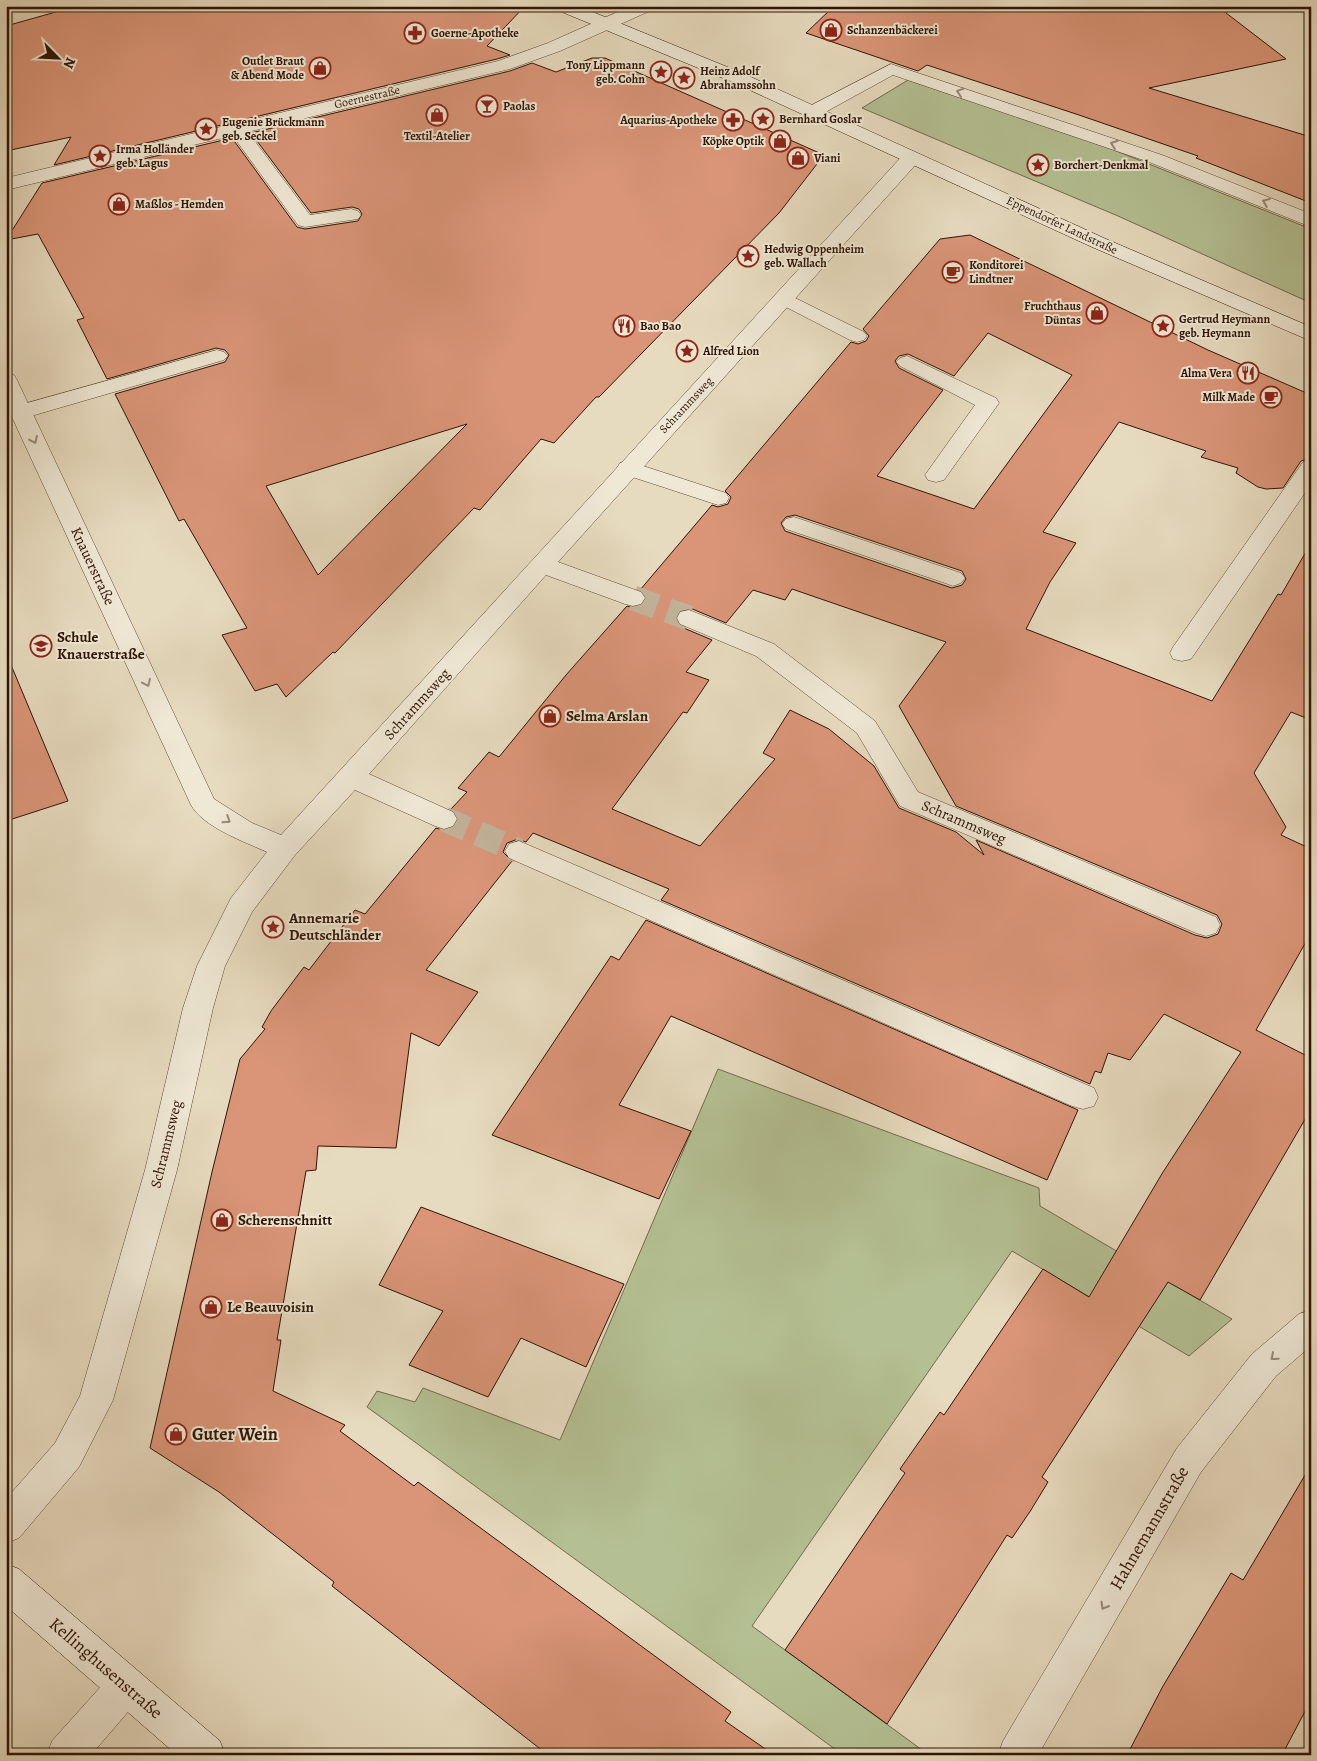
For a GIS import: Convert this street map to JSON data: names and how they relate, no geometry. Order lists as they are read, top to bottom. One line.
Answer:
{"streets":{"street":["Goernestraße","Eppendorfer Landstraße","Schrammsweg","Knauerstraße","Hahnemannstraße","Kellinghusenstraße"]},"crossings":[["Goernestraße","Eppendorfer Landstraße"],["Eppendorfer Landstraße","Schrammsweg"],["Schrammsweg","Knauerstraße"]],"one_way":["Knauerstraße","Hahnemannstraße"],"places":{"shop":["Schanzenbäckerei","Outlet Braut & Abend Mode","Textil-Atelier","Köpke Optik","Viani","Maßlos - Hemden","Fruchthaus Düntas","Selma Arslan","Scherenschnitt","Le Beauvoisin","Guter Wein"],"pharmacy":["Goerne-Apotheke","Aquarius-Apotheke"],"place":["Tony Lippmann geb. Cohn","Heinz Adolf Abrahamssohn","Bernhard Goslar","Eugenie Brückmann geb. Seckel","Irma Holländer geb. Lagus","Borchert-Denkmal","Hedwig Oppenheim geb. Wallach","Gertrud Heymann geb. Heymann","Alfred Lion","Annemarie Deutschländer"],"bar":["Paolas"],"cafe":["Konditorei Lindtner","Milk Made"],"restaurant":["Bao Bao","Alma Vera"],"school or university":["Schule Knauerstraße"]},"north":"bottom right"}
